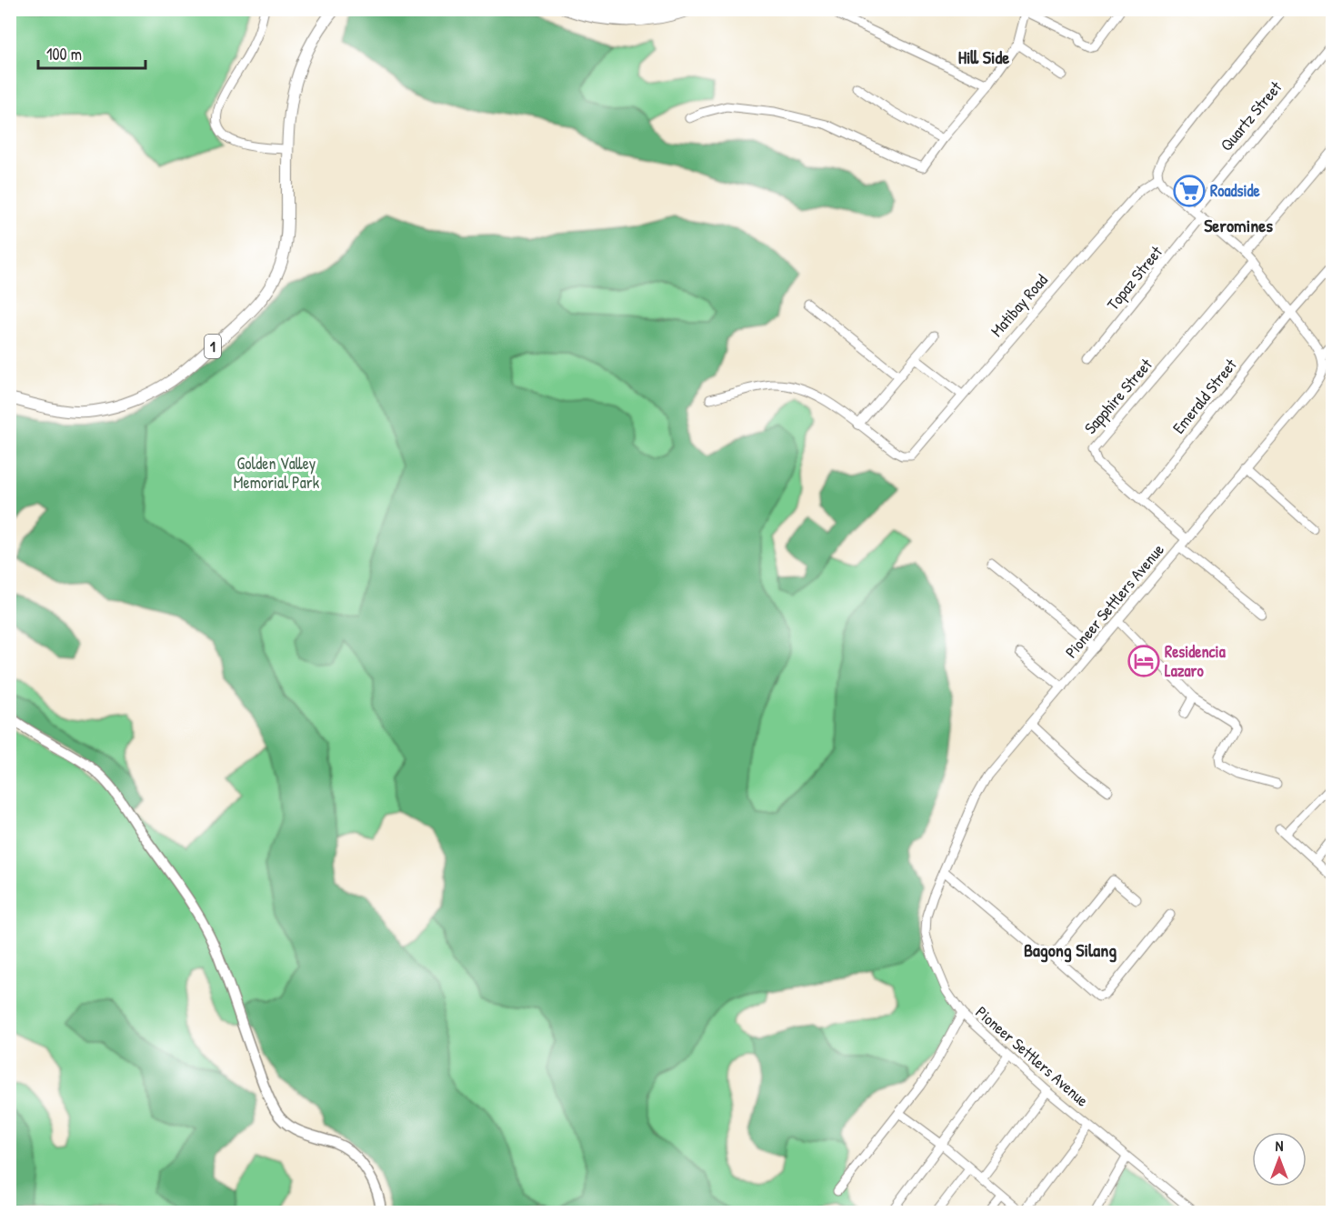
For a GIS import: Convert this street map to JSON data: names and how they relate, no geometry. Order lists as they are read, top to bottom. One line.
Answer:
{"streets":{"highway":["1"],"street":["Quartz Street","Topaz Street","Matibay Road","Sapphire Street","Emerald Street","Pioneer Settlers Avenue"]},"crossings":[["Quartz Street","Pioneer Settlers Avenue"],["Topaz Street","Pioneer Settlers Avenue"],["Matibay Road","Pioneer Settlers Avenue"],["Sapphire Street","Emerald Street"],["Sapphire Street","Pioneer Settlers Avenue"],["Emerald Street","Pioneer Settlers Avenue"]],"districts":["Hill Side","Seromines","Bagong Silang"],"parks":["Golden Valley Memorial Park"],"places":{"supermarket":["Roadside"],"hotel":["Residencia Lazaro"]},"scale_bar":"100 m","north":"top"}
